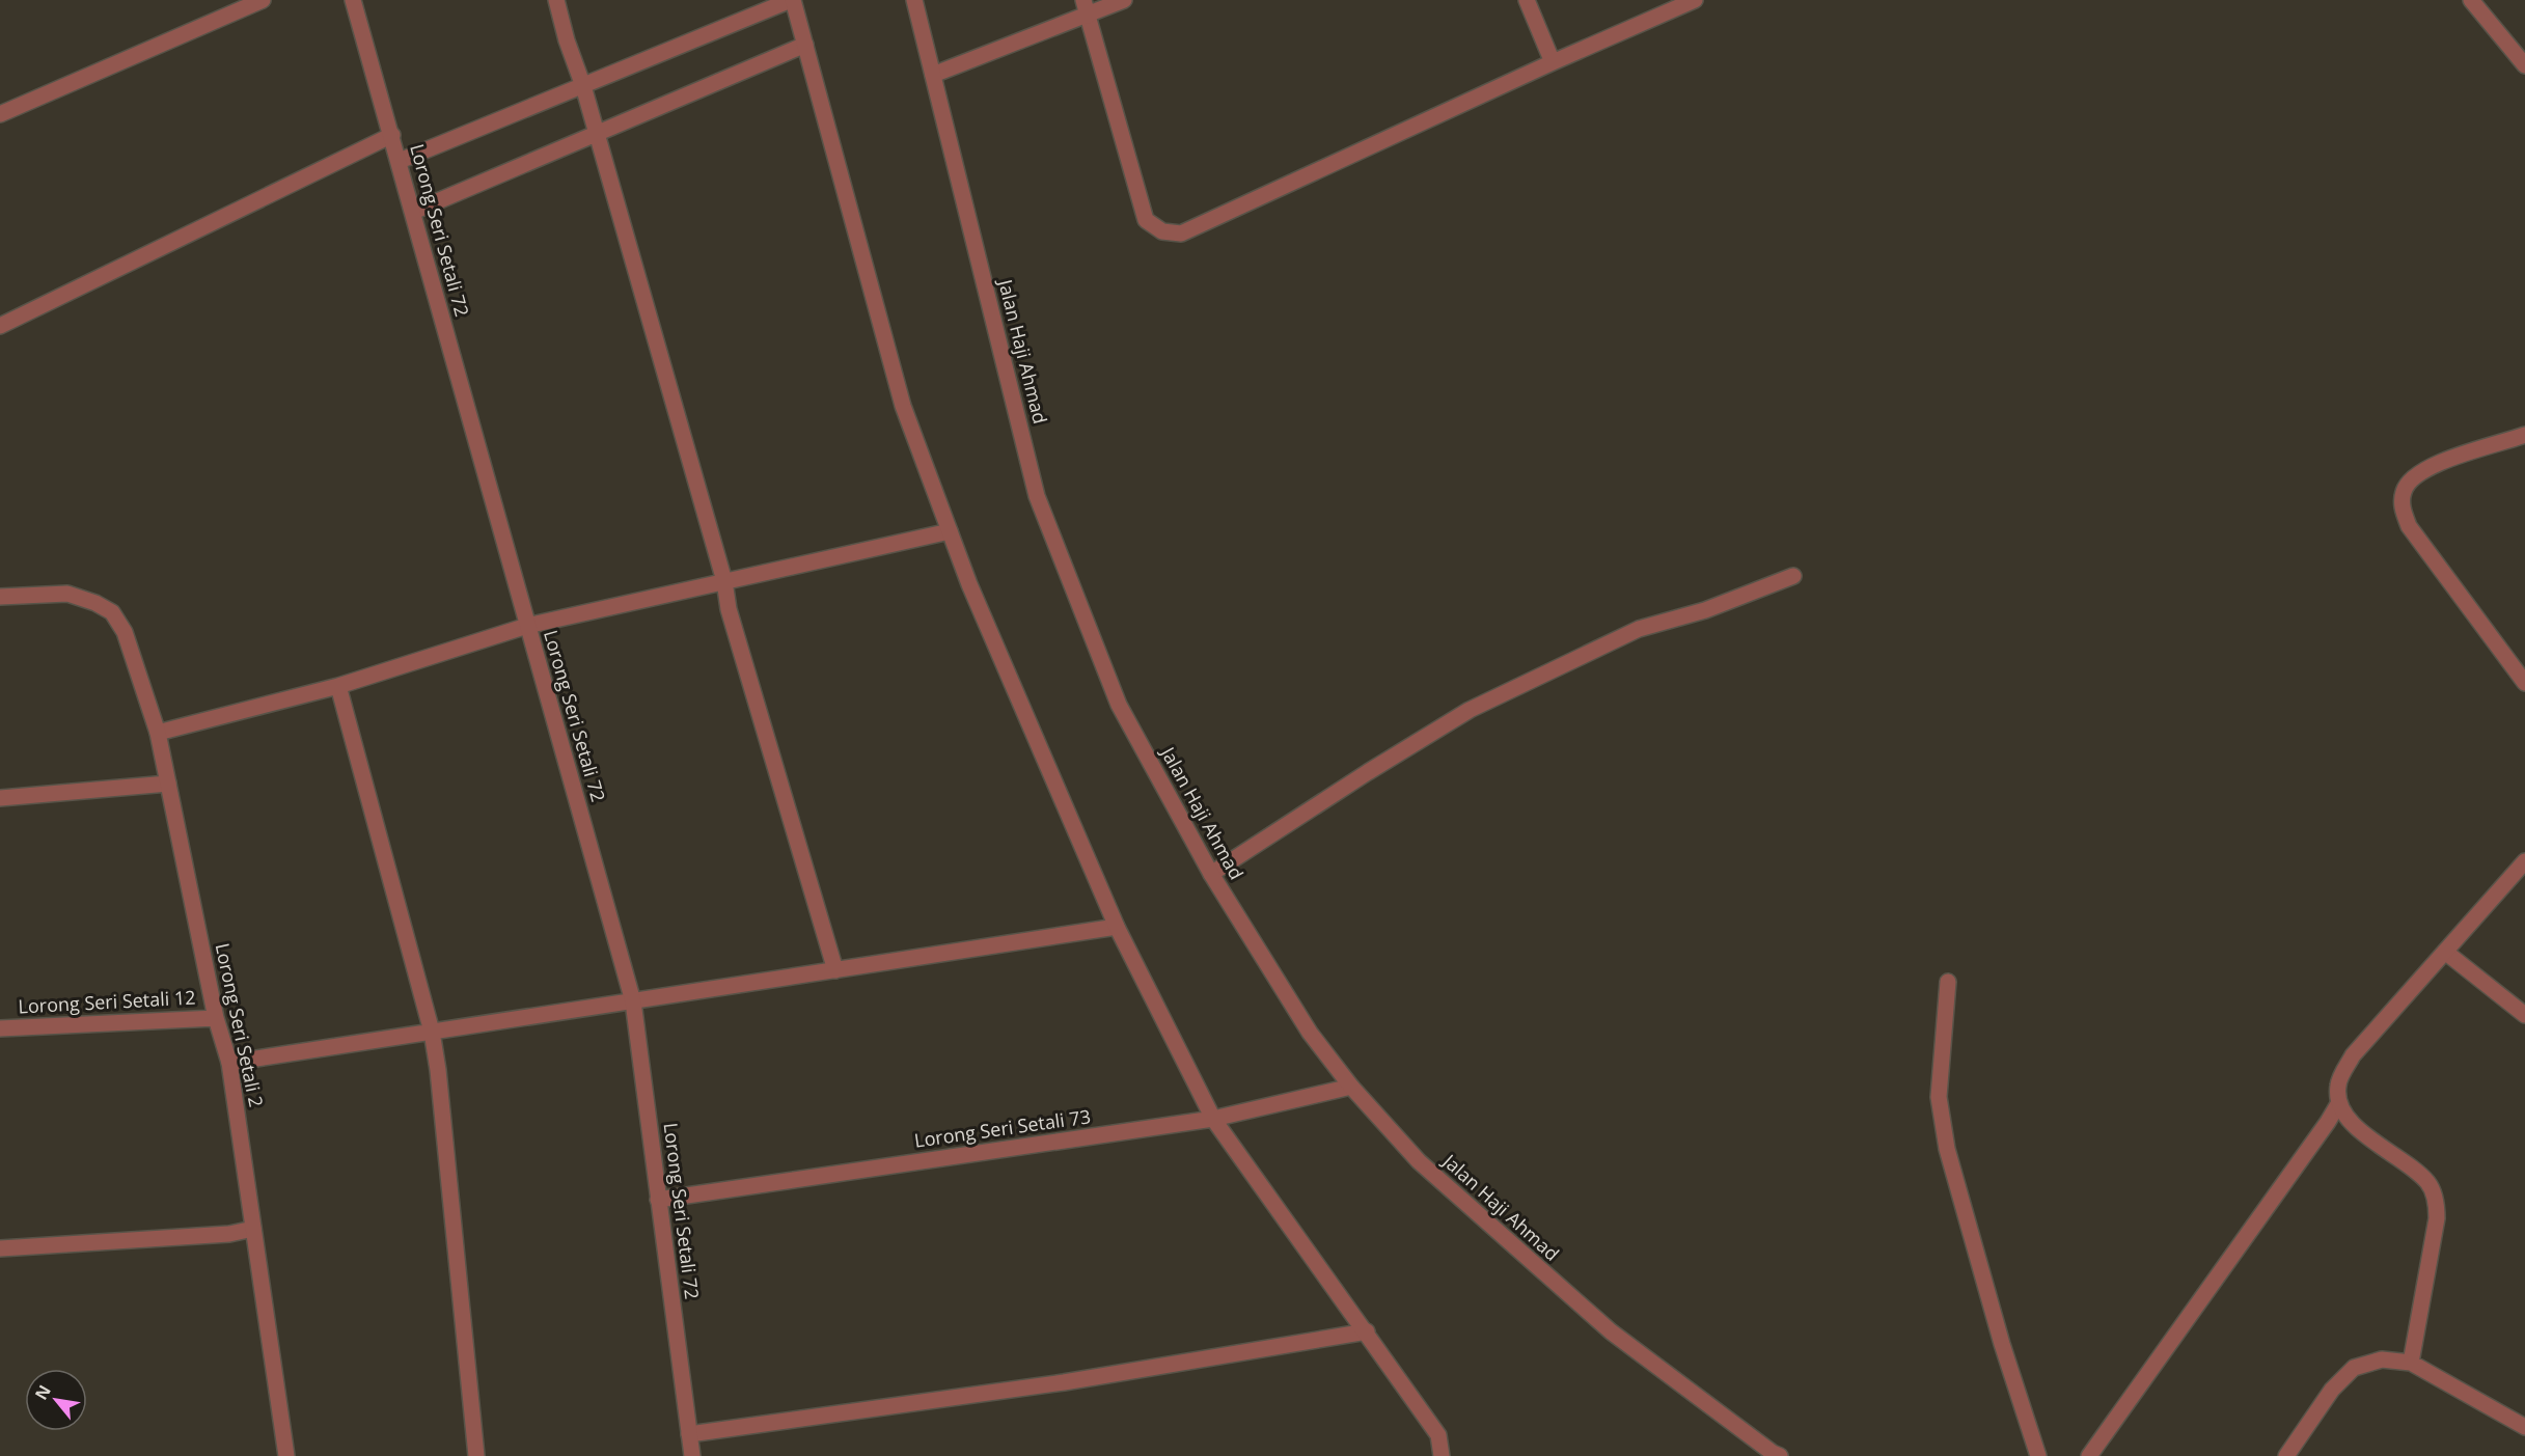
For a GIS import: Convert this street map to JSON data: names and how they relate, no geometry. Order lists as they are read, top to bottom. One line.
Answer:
{"streets":{"street":["Lorong Seri Setali 72","Jalan Haji Ahmad","Lorong Seri Setali 12","Lorong Seri Setali 2","Lorong Seri Setali 73"]},"crossings":[["Lorong Seri Setali 72","Lorong Seri Setali 73"],["Jalan Haji Ahmad","Lorong Seri Setali 73"],["Lorong Seri Setali 12","Lorong Seri Setali 2"]],"north":"top left"}
